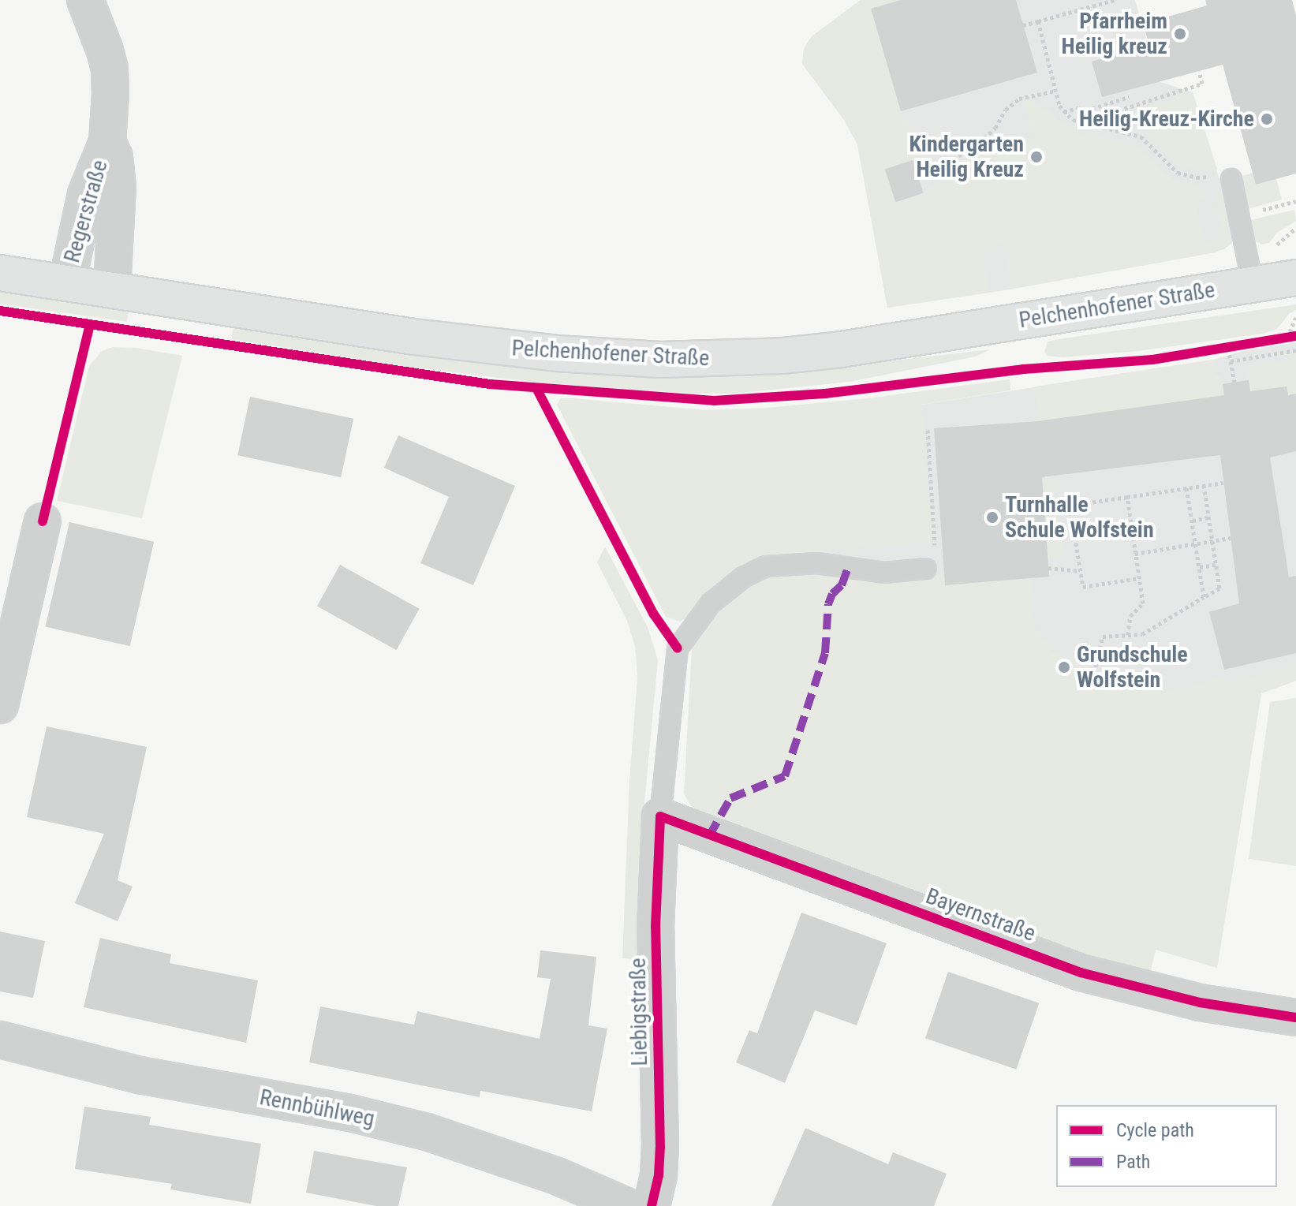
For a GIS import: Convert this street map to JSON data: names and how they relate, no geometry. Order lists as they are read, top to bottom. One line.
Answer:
{"streets":{"main road":["Pelchenhofener Straße"],"street":["Regerstraße","Bayernstraße","Liebigstraße","Rennbühlweg"]},"crossings":[["Regerstraße","Pelchenhofener Straße"],["Bayernstraße","Liebigstraße"]],"places":["Pfarrheim Heilig kreuz","Heilig-Kreuz-Kirche","Kindergarten Heilig Kreuz","Turnhalle Schule Wolfstein","Grundschule Wolfstein"],"legend":["Cycle path","Path"]}
